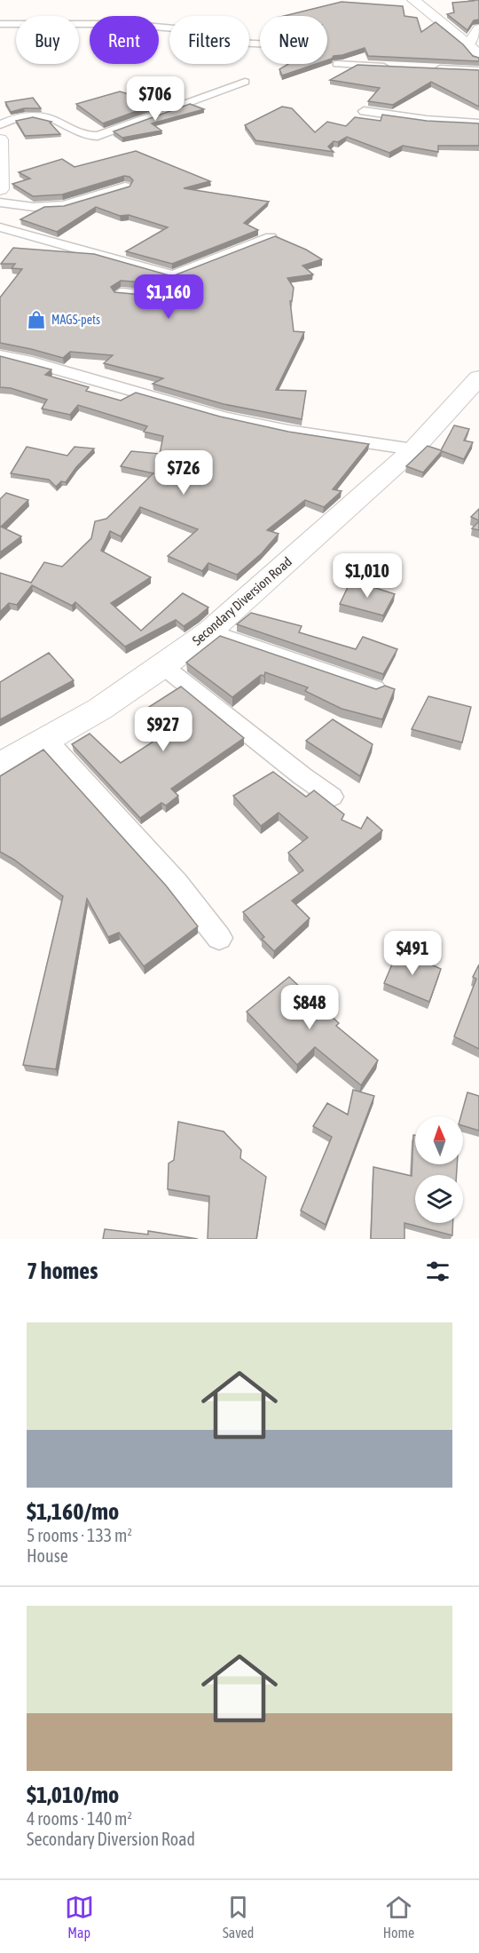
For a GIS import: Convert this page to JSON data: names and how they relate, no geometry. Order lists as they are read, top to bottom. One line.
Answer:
{"streets":{"street":["Secondary Diversion Road"]},"places":{"shop":["MAGS-pets"]},"north":"top","page":{"chip":["Buy","Rent","Filters","New"],"price":["$706","$1,160","$726","$1,010","$927","$491","$848"],"heading":"7 homes","list":[{"name":"$1,160/mo","note":"5 rooms · 133 m² · House"},{"name":"$1,010/mo","note":"4 rooms · 140 m² · Secondary Diversion Road"}],"tabs":["Map","Saved","Home"]}}
